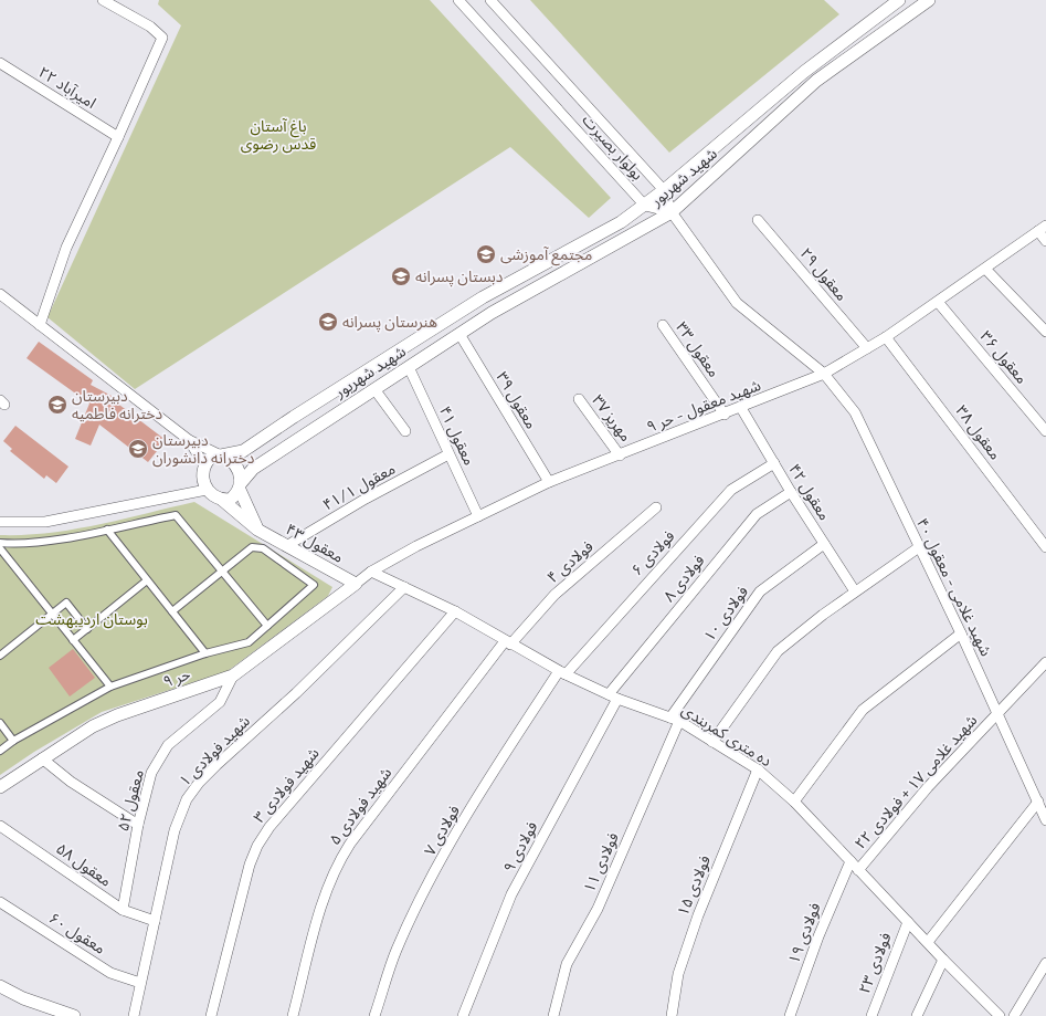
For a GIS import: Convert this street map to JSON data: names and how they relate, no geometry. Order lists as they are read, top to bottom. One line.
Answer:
{"streets":{"street":["امیرآباد ۲۲","بولوار بصیرت","شهید شهریور","معقول ۲۹","معقول ۳۳","معقول ۳۶","معقول ۳۹","شهید معقول - حر ۹","مهریز ۳۷","معقول ۳۸","معقول ۴۱","معقول ۴۱/۱","معقول ۴۲","معقول ۴۳","فولادی ۶","فولادی ۴","فولادی ۸","شهید غلامی - معقول ۴۰","فولادی ۱۰","حر ۹","ده متری کمربندی","شهید فولادی ۱","شهید غلامی ۱۷ + فولادی ۲۲","شهید فولادی ۳","معقول ۵۲","شهید فولادی ۵","فولادی ۷","فولادی ۹","فولادی ۱۱","معقول ۵۸","فولادی ۱۵","معقول ۶۰","فولادی ۱۹","فولادی ۲۳"]},"crossings":[["بولوار بصیرت","شهید شهریور"],["بولوار بصیرت","شهید غلامی - معقول ۴۰"],["شهید شهریور","معقول ۳۹"],["شهید شهریور","معقول ۴۱"],["شهید شهریور","معقول ۴۳"],["شهید شهریور","شهید غلامی - معقول ۴۰"],["معقول ۲۹","شهید معقول - حر ۹"],["معقول ۳۳","شهید معقول - حر ۹"],["معقول ۳۶","شهید معقول - حر ۹"],["معقول ۳۹","شهید معقول - حر ۹"],["شهید معقول - حر ۹","مهریز ۳۷"],["شهید معقول - حر ۹","معقول ۳۸"],["شهید معقول - حر ۹","معقول ۴۱"],["شهید معقول - حر ۹","معقول ۴۲"],["شهید معقول - حر ۹","معقول ۴۳"],["شهید معقول - حر ۹","شهید غلامی - معقول ۴۰"],["شهید معقول - حر ۹","حر ۹"],["شهید معقول - حر ۹","ده متری کمربندی"],["معقول ۴۱","معقول ۴۱/۱"],["معقول ۴۱/۱","معقول ۴۳"],["معقول ۴۲","فولادی ۶"],["معقول ۴۲","فولادی ۸"],["معقول ۴۲","فولادی ۱۰"],["معقول ۴۳","حر ۹"],["فولادی ۶","ده متری کمربندی"],["فولادی ۶","فولادی ۷"],["فولادی ۴","ده متری کمربندی"],["فولادی ۴","شهید فولادی ۵"],["فولادی ۸","ده متری کمربندی"],["فولادی ۸","فولادی ۹"],["شهید غلامی - معقول ۴۰","شهید غلامی ۱۷ + فولادی ۲۲"],["فولادی ۱۰","ده متری کمربندی"],["فولادی ۱۰","فولادی ۱۱"],["حر ۹","معقول ۵۲"],["ده متری کمربندی","شهید فولادی ۱"],["ده متری کمربندی","شهید غلامی ۱۷ + فولادی ۲۲"],["ده متری کمربندی","شهید فولادی ۳"],["ده متری کمربندی","شهید فولادی ۵"],["ده متری کمربندی","فولادی ۷"],["ده متری کمربندی","فولادی ۹"],["ده متری کمربندی","فولادی ۱۱"],["ده متری کمربندی","فولادی ۱۵"],["ده متری کمربندی","فولادی ۱۹"],["ده متری کمربندی","فولادی ۲۳"],["شهید فولادی ۱","معقول ۵۸"],["شهید فولادی ۱","معقول ۶۰"],["معقول ۵۲","معقول ۵۸"]],"parks":["باغ آستان قدس رضوی","بوستان اردیبهشت"],"places":{"school or university":["مجتمع آموزشی","دبستان پسرانه","هنرستان پسرانه","دبیرستان دخترانه فاطمیه","دبیرستان دخترانه دانشوران"]}}
